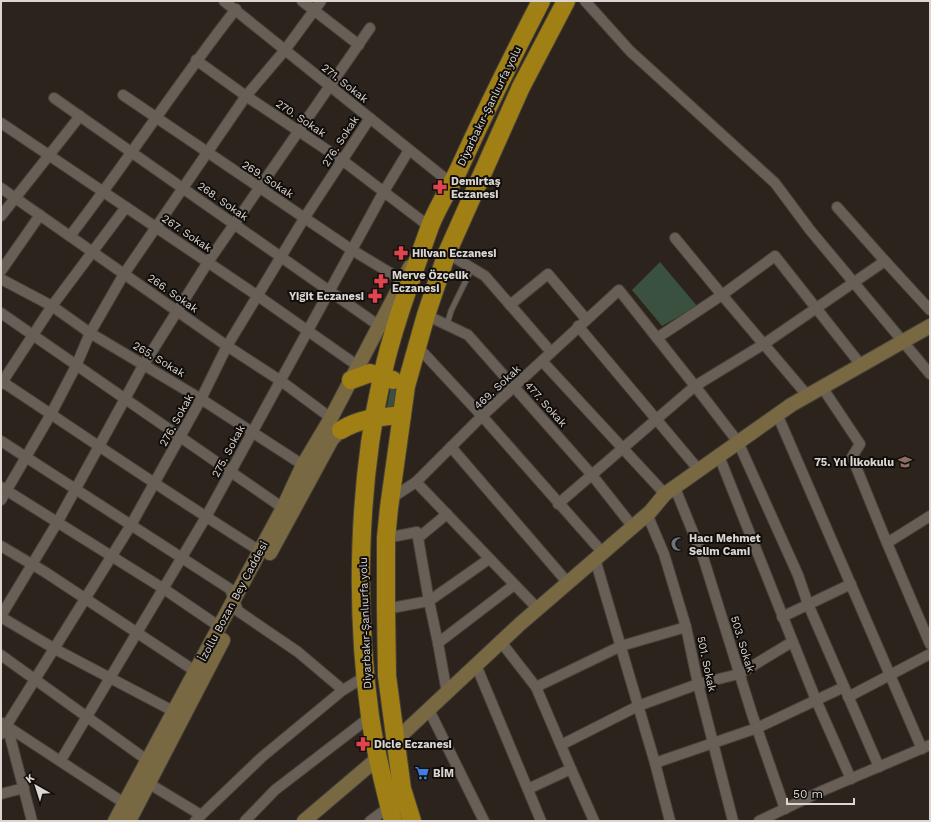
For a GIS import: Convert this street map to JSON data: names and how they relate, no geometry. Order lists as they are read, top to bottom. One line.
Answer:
{"streets":{"highway":["Diyarbakır-Şanlıurfa yolu"],"main road":["İzollu Bozan Bey Caddesi"],"street":["271. Sokak","270. Sokak","276. Sokak","269. Sokak","268. Sokak","267. Sokak","266. Sokak","265. Sokak","469. Sokak","477. Sokak","275. Sokak","503. Sokak","501. Sokak"]},"crossings":[["271. Sokak","Diyarbakır-Şanlıurfa yolu"],["271. Sokak","276. Sokak"],["271. Sokak","275. Sokak"],["Diyarbakır-Şanlıurfa yolu","270. Sokak"],["Diyarbakır-Şanlıurfa yolu","469. Sokak"],["Diyarbakır-Şanlıurfa yolu","477. Sokak"],["Diyarbakır-Şanlıurfa yolu","İzollu Bozan Bey Caddesi"],["270. Sokak","276. Sokak"],["270. Sokak","275. Sokak"],["270. Sokak","İzollu Bozan Bey Caddesi"],["276. Sokak","269. Sokak"],["276. Sokak","268. Sokak"],["276. Sokak","267. Sokak"],["276. Sokak","266. Sokak"],["276. Sokak","265. Sokak"],["269. Sokak","275. Sokak"],["269. Sokak","İzollu Bozan Bey Caddesi"],["268. Sokak","275. Sokak"],["268. Sokak","İzollu Bozan Bey Caddesi"],["267. Sokak","275. Sokak"],["267. Sokak","İzollu Bozan Bey Caddesi"],["266. Sokak","275. Sokak"],["266. Sokak","İzollu Bozan Bey Caddesi"],["265. Sokak","275. Sokak"],["265. Sokak","İzollu Bozan Bey Caddesi"],["469. Sokak","477. Sokak"]],"places":{"pharmacy":["Demirtaş Eczanesi","Hilvan Eczanesi","Merve Özçelik Eczanesi","Yiğit Eczanesi","Dicle Eczanesi"],"school or university":["75. Yıl İlkokulu"],"mosque":["Hacı Mehmet Selim Cami"],"supermarket":["BİM"]},"scale_bar":"50 m","north":"top left"}
